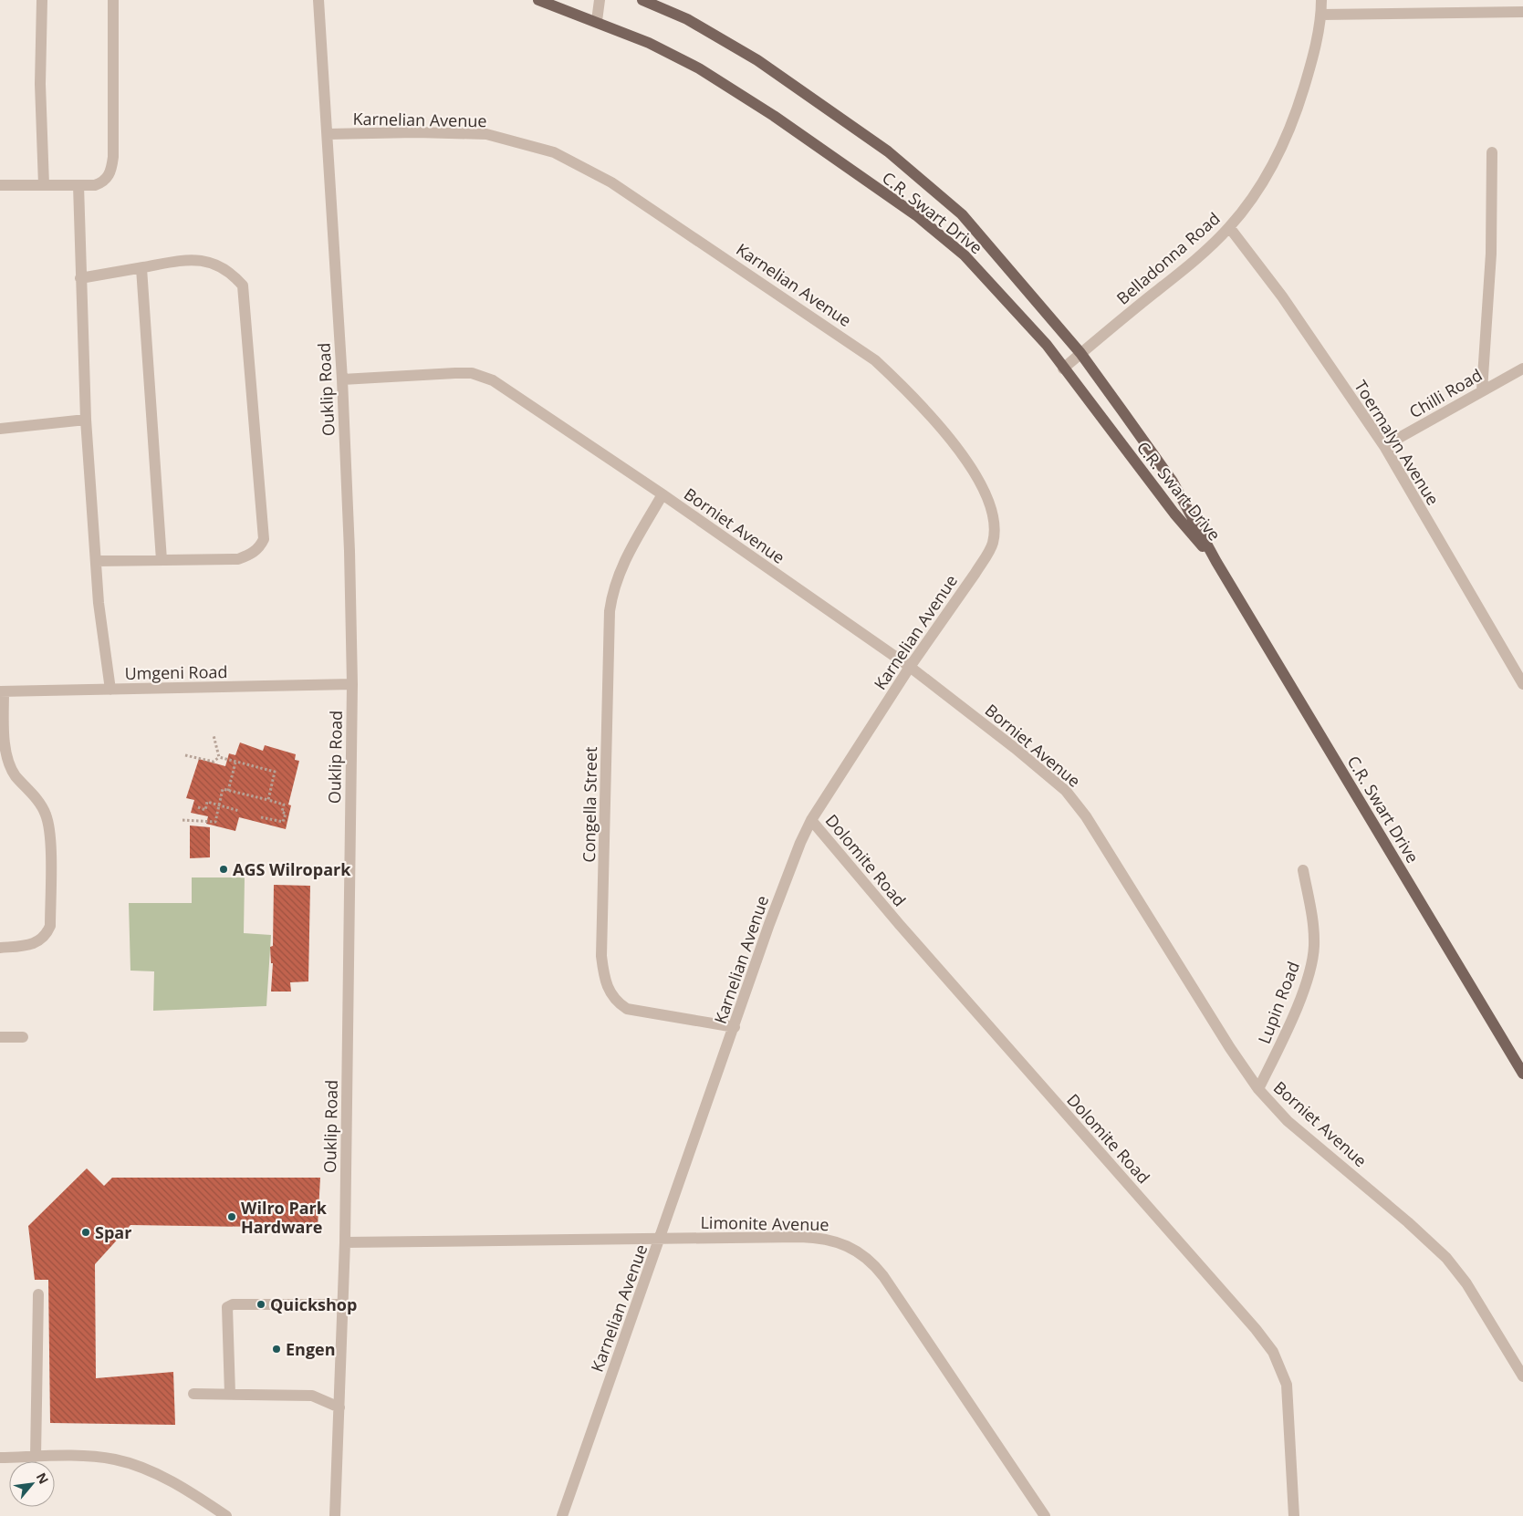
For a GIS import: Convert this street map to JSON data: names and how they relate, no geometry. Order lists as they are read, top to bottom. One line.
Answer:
{"streets":{"main road":["C.R. Swart Drive"],"street":["Karnelian Avenue","Belladonna Road","Ouklip Road","Chilli Road","Toermalyn Avenue","Borniet Avenue","Umgeni Road","Congella Street","Dolomite Road","Lupin Road","Limonite Avenue"]},"crossings":[["Karnelian Avenue","Ouklip Road"],["Karnelian Avenue","Borniet Avenue"],["Karnelian Avenue","Congella Street"],["Karnelian Avenue","Dolomite Road"],["Karnelian Avenue","Limonite Avenue"],["C.R. Swart Drive","Belladonna Road"],["Belladonna Road","Toermalyn Avenue"],["Ouklip Road","Borniet Avenue"],["Ouklip Road","Umgeni Road"],["Ouklip Road","Limonite Avenue"],["Chilli Road","Toermalyn Avenue"],["Borniet Avenue","Congella Street"],["Borniet Avenue","Lupin Road"]],"places":["AGS Wilropark","Wilro Park Hardware","Spar","Quickshop","Engen"],"north":"top right"}
